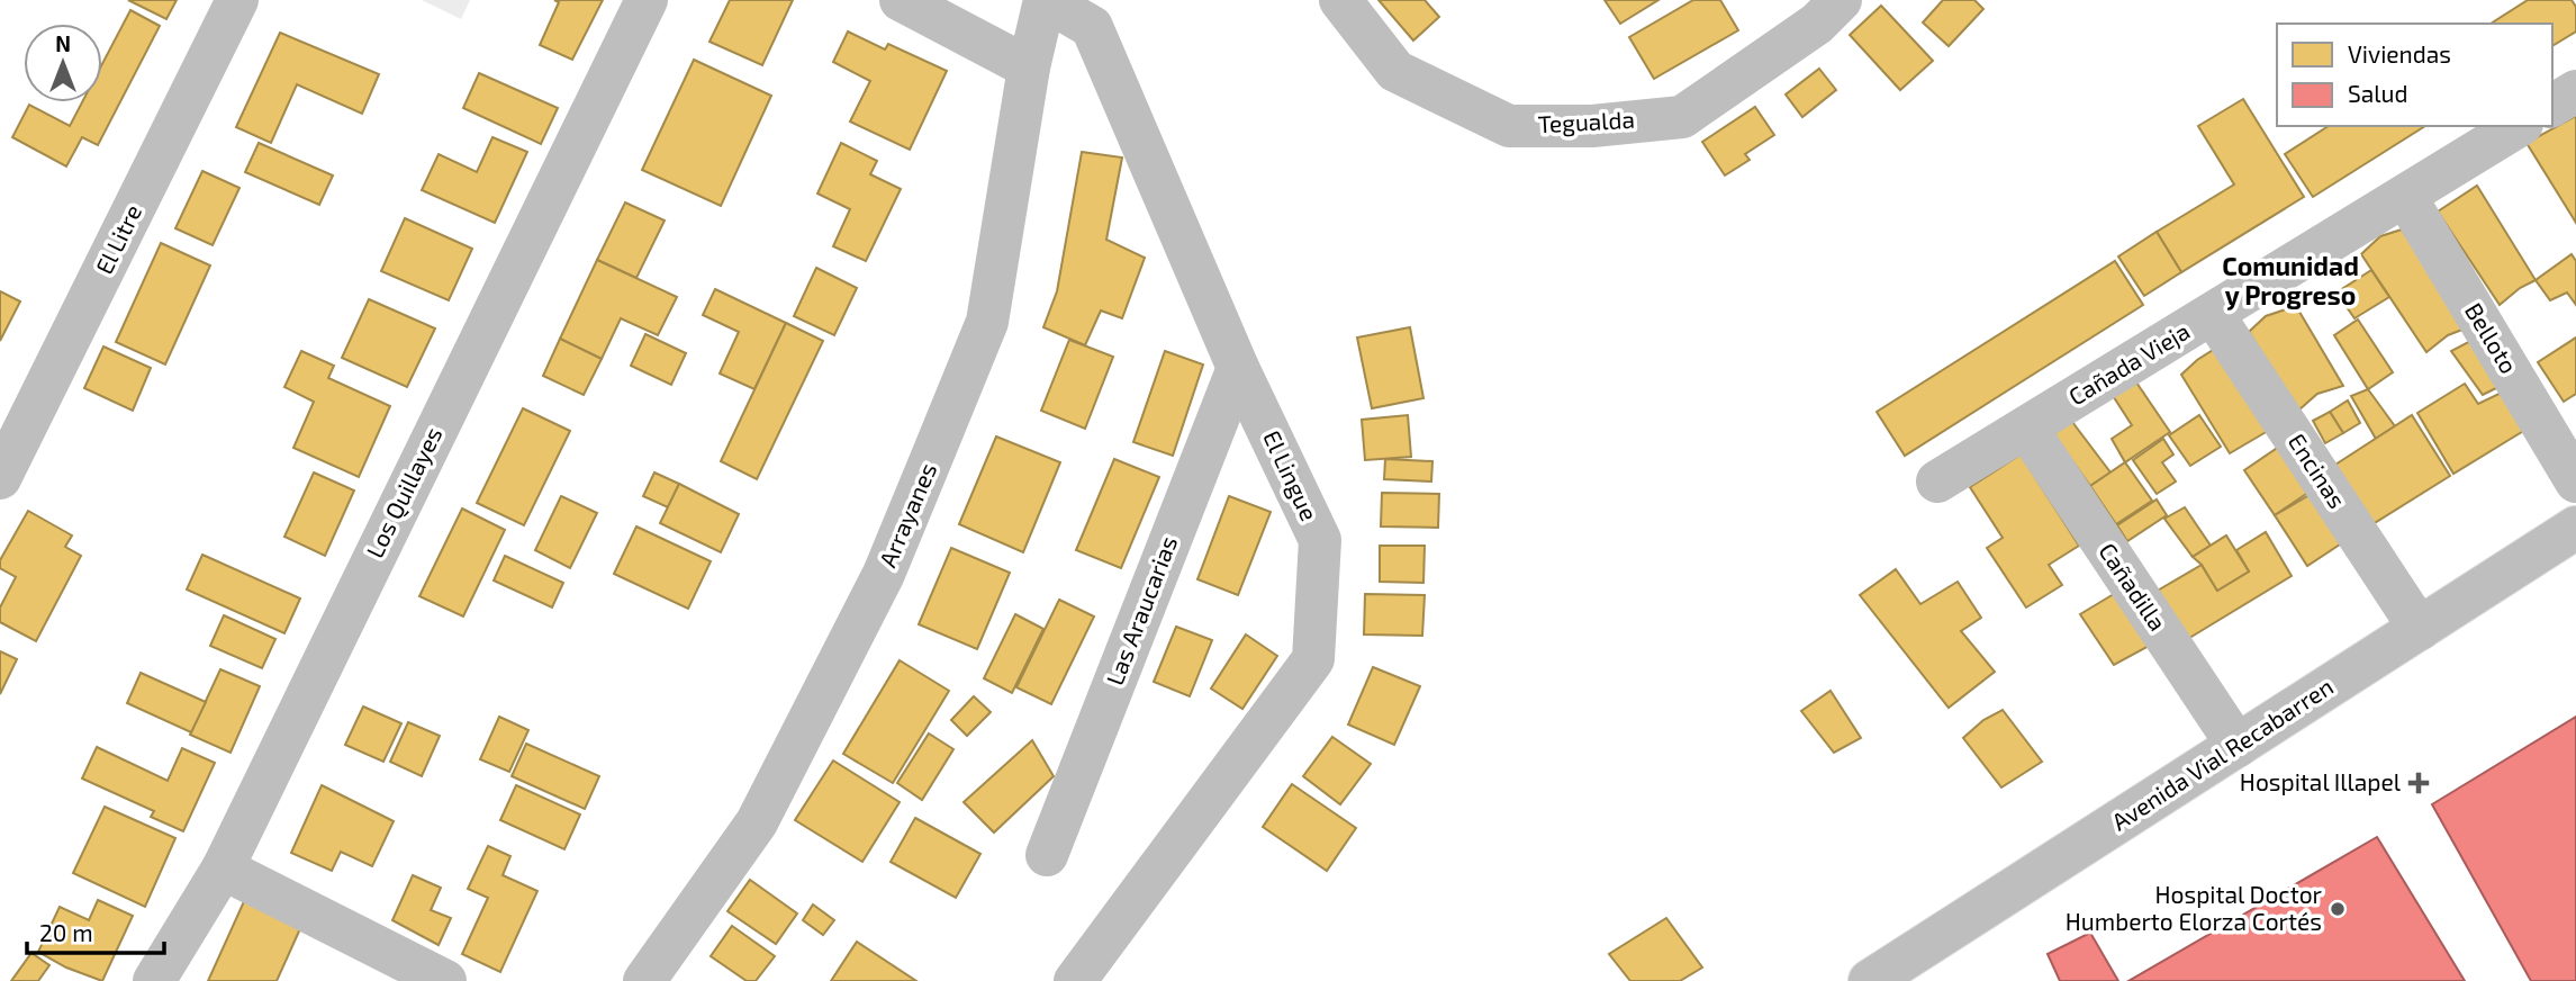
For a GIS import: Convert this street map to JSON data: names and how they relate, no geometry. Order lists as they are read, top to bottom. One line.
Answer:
{"streets":{"street":["Tegualda","El Litre","Belloto","Cañada Vieja","Encinas","El Lingue","Los Quillayes","Arrayanes","Cañadilla","Las Araucarias","Avenida Vial Recabarren"]},"crossings":[["Belloto","Cañada Vieja"],["Cañada Vieja","Encinas"],["Cañada Vieja","Cañadilla"],["Encinas","Avenida Vial Recabarren"],["El Lingue","Arrayanes"],["El Lingue","Las Araucarias"],["Cañadilla","Avenida Vial Recabarren"]],"districts":["Comunidad y Progreso"],"places":{"health":["Hospital Illapel"],"other":["Hospital Doctor Humberto Elorza Cortés"]},"legend":["Viviendas","Salud"],"scale_bar":"20 m","north":"top"}
